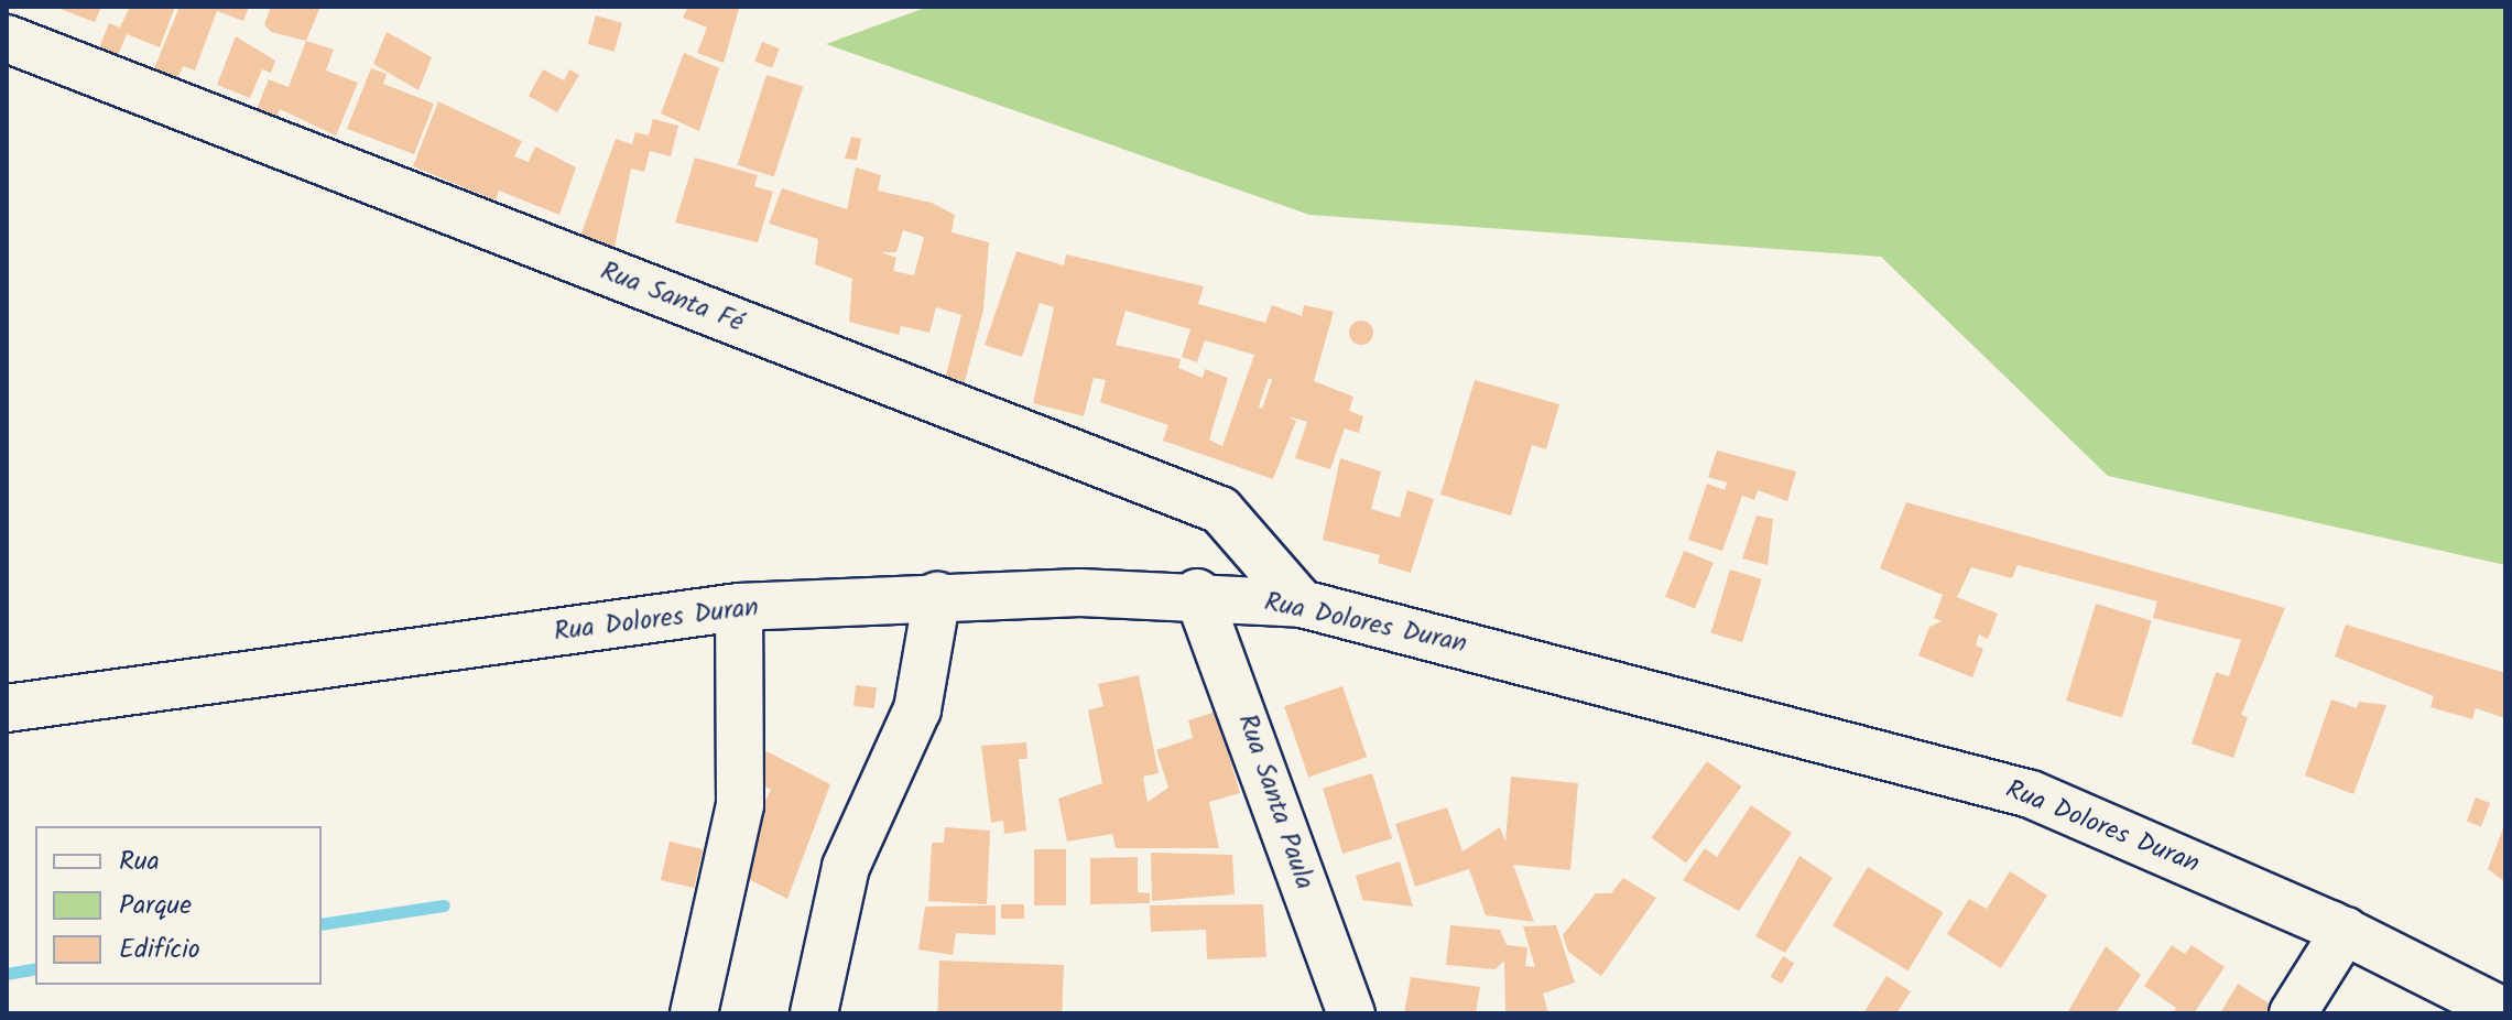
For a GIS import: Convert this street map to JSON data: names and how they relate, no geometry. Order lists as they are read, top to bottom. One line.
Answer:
{"streets":{"street":["Rua Santa Fé","Rua Dolores Duran","Rua Santa Paula"]},"crossings":[["Rua Santa Fé","Rua Dolores Duran"],["Rua Dolores Duran","Rua Santa Paula"]],"legend":["Rua","Parque","Edifício"]}
